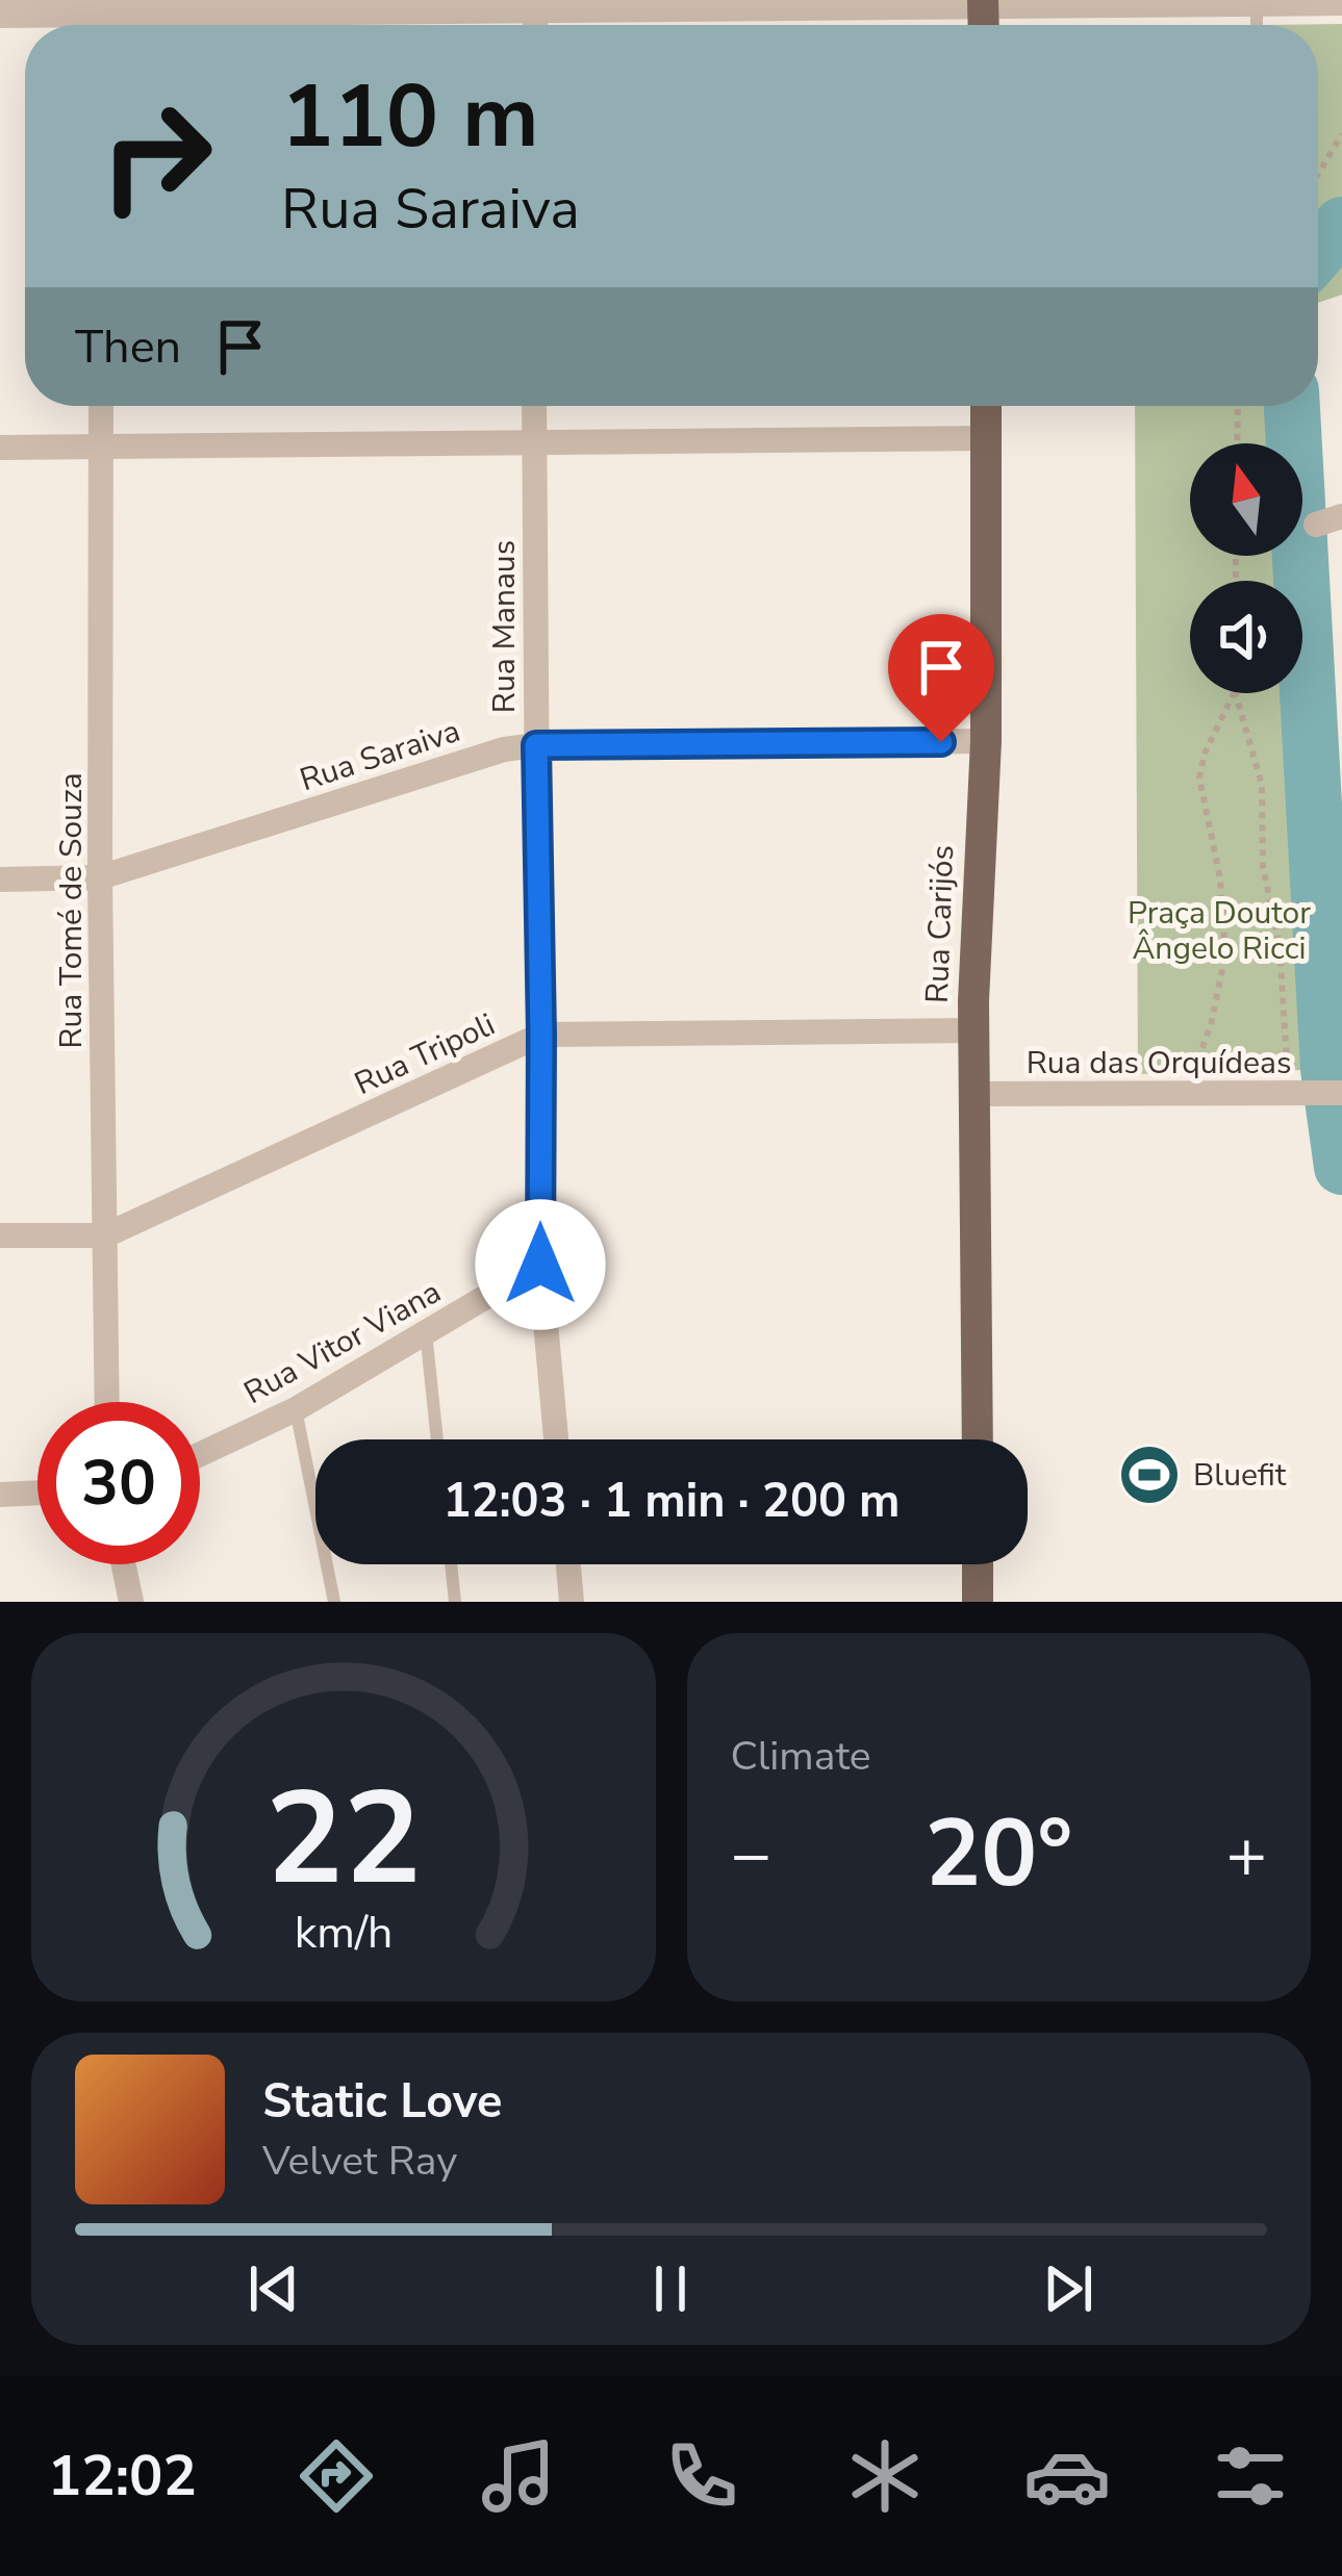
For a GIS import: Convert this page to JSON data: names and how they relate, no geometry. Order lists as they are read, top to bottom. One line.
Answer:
{"streets":{"main road":["Rua Carijós"],"street":["Rua Manaus","Rua Saraiva","Rua Tomé de Souza","Rua Tripoli","Rua das Orquídeas","Rua Vitor Viana"]},"crossings":[["Rua Manaus","Rua Saraiva"],["Rua Manaus","Rua Tripoli"],["Rua Manaus","Rua Vitor Viana"],["Rua Saraiva","Rua Tomé de Souza"],["Rua Saraiva","Rua Carijós"],["Rua Tomé de Souza","Rua Tripoli"],["Rua Carijós","Rua Tripoli"],["Rua Carijós","Rua das Orquídeas"]],"parks":["Praça Doutor Ângelo Ricci"],"places":{"sports":["Bluefit"]},"north":"top","page":{"turn":["110 m","Rua Saraiva"],"then":"Then","limit":"30","trip":"12:03 · 1 min · 200 m","tile":"Climate","heat":["−","20°","+"],"song":["Static Love","Velvet Ray"],"tabs":"12:02","gauge":["22","km/h"]}}
